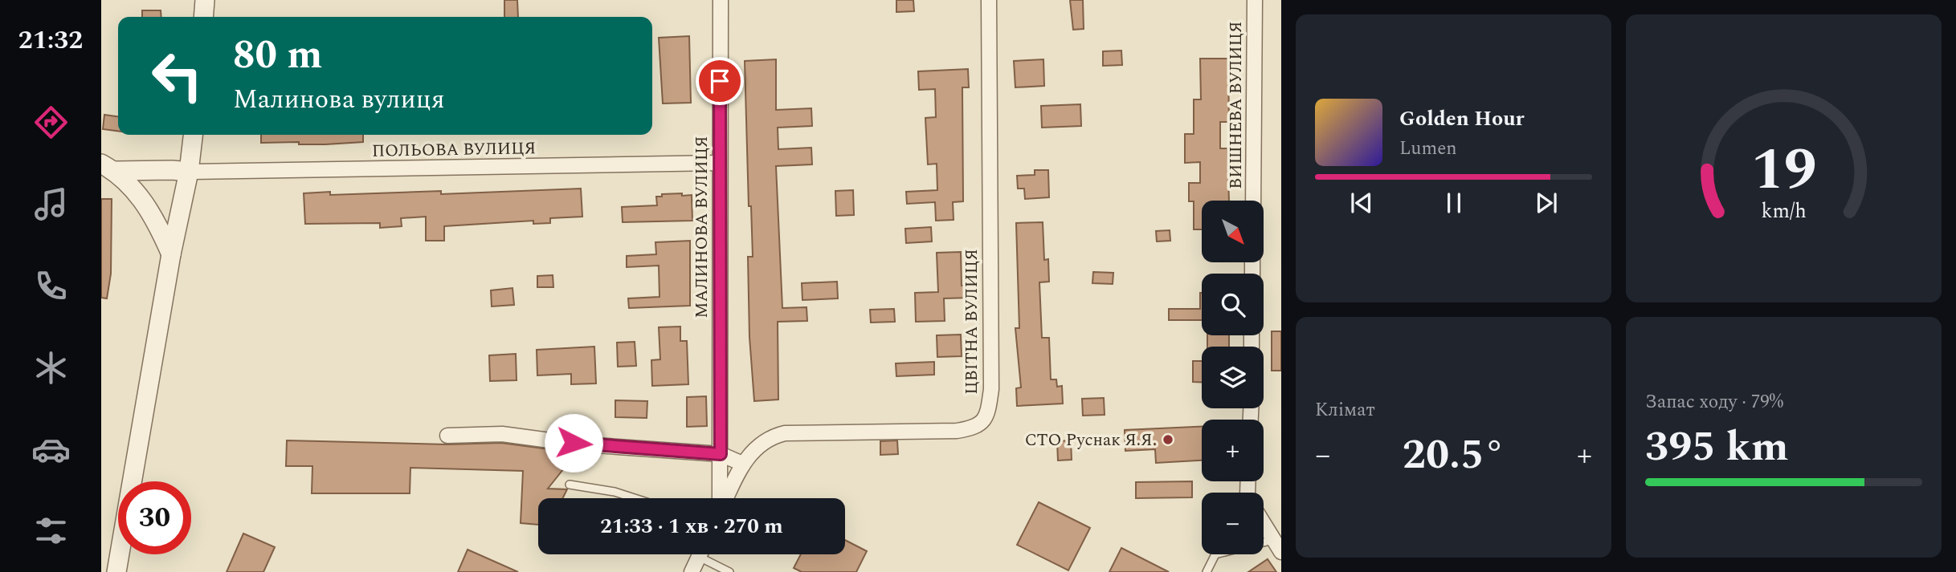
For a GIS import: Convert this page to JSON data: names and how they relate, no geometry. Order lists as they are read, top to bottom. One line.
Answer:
{"streets":{"street":["ВИШНЕВА ВУЛИЦЯ","ПОЛЬОВА ВУЛИЦЯ","МАЛИНОВА ВУЛИЦЯ","ЦВІТНА ВУЛИЦЯ"]},"crossings":[["ПОЛЬОВА ВУЛИЦЯ","МАЛИНОВА ВУЛИЦЯ"]],"places":["СТО Руснак Я.Я."],"north":"bottom right","page":{"tabs":"21:32","turn":["80 m","Малинова вулиця"],"song":["Golden Hour","Lumen"],"map_buttons":["+","−"],"tile":["Клімат",["Запас ходу · 79%","395 km"]],"heat":["−","20.5°","+"],"limit":"30","trip":"21:33 · 1 хв · 270 m","gauge":["19","km/h"]}}
